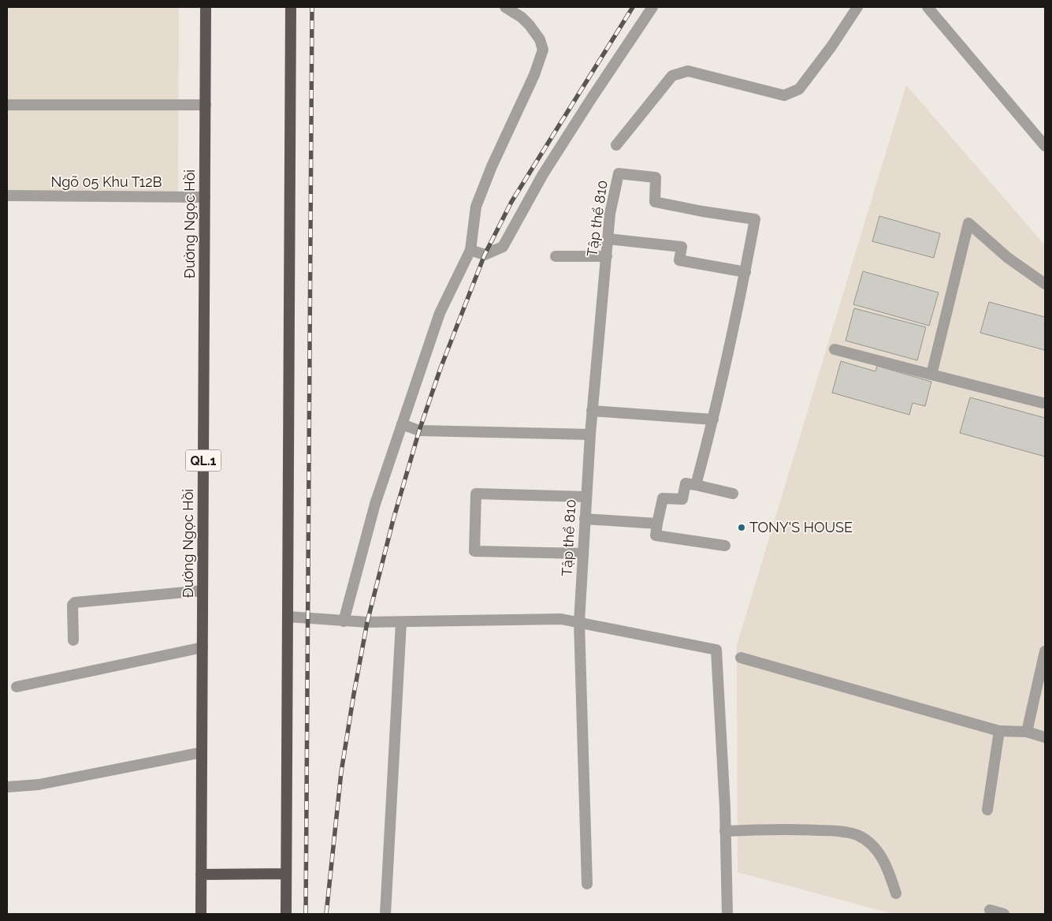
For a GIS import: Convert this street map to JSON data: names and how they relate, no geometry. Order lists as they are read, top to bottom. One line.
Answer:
{"streets":{"highway":["Đường Ngọc Hồi","QL.1"],"street":["Ngõ 05 Khu T12B","Tập thể 810"]},"crossings":[["Ngõ 05 Khu T12B","Đường Ngọc Hồi"]],"places":["TONY'S HOUSE"]}
